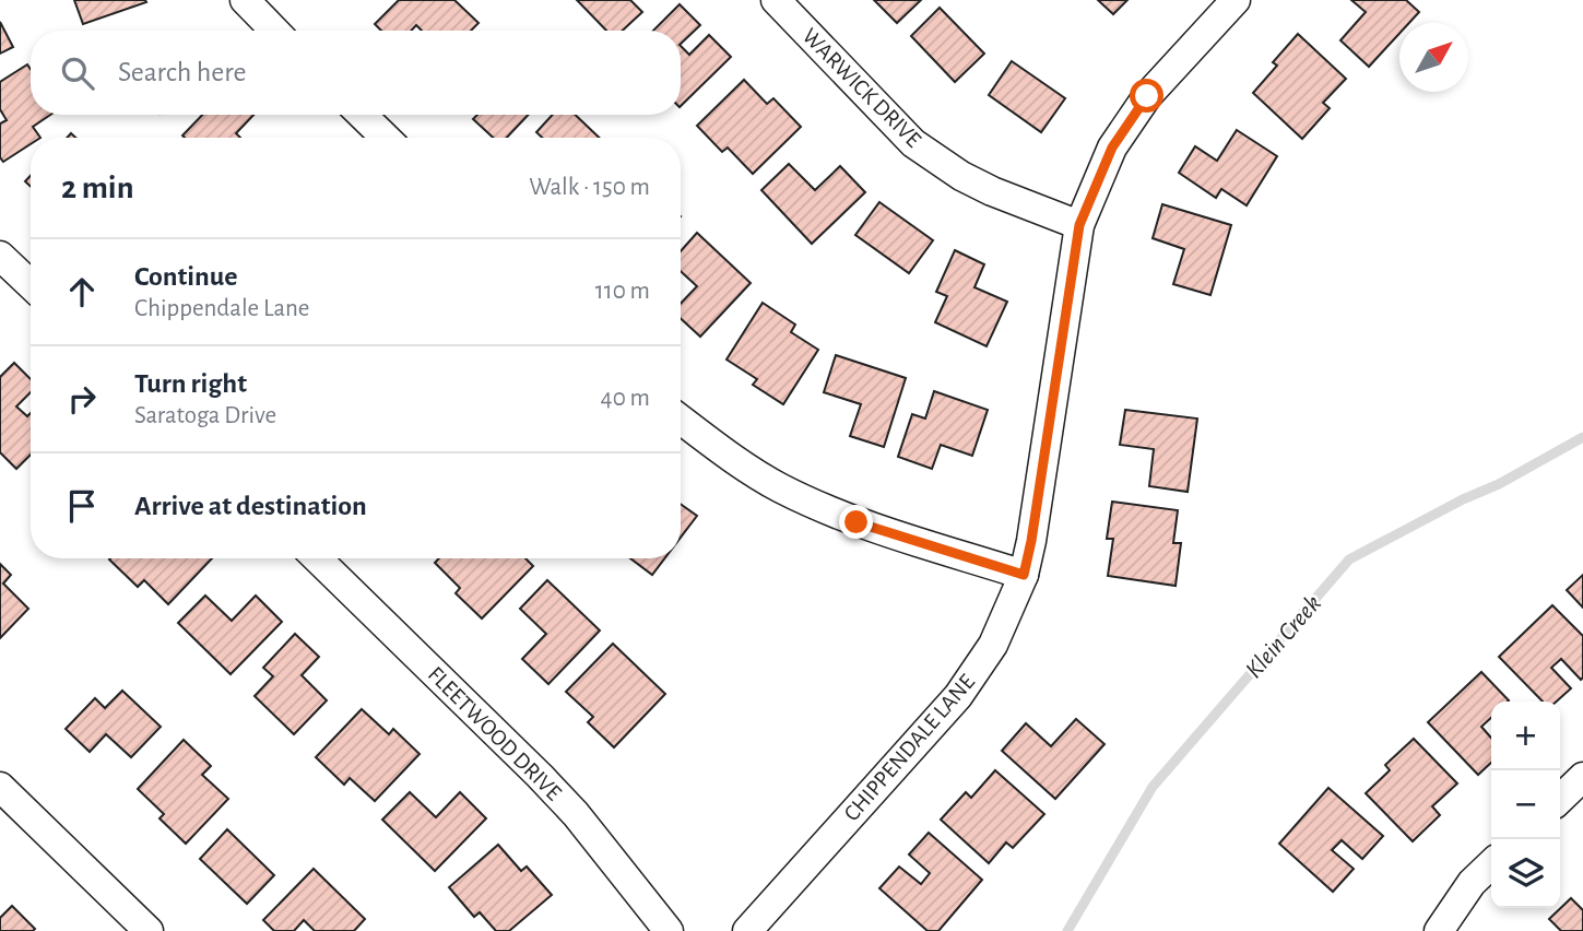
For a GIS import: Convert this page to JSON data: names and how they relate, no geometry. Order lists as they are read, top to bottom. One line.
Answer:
{"streets":{"street":["WARWICK DRIVE","FLEETWOOD DRIVE","CHIPPENDALE LANE"]},"crossings":[["WARWICK DRIVE","CHIPPENDALE LANE"]],"water":["Klein Creek"],"north":"top right","page":{"search":"Search here","heading":["2 min","Walk · 150 m"],"list":[["Continue","Chippendale Lane","110 m"],["Turn right","Saratoga Drive","40 m"],"Arrive at destination"],"map_buttons":["+","−"]}}
